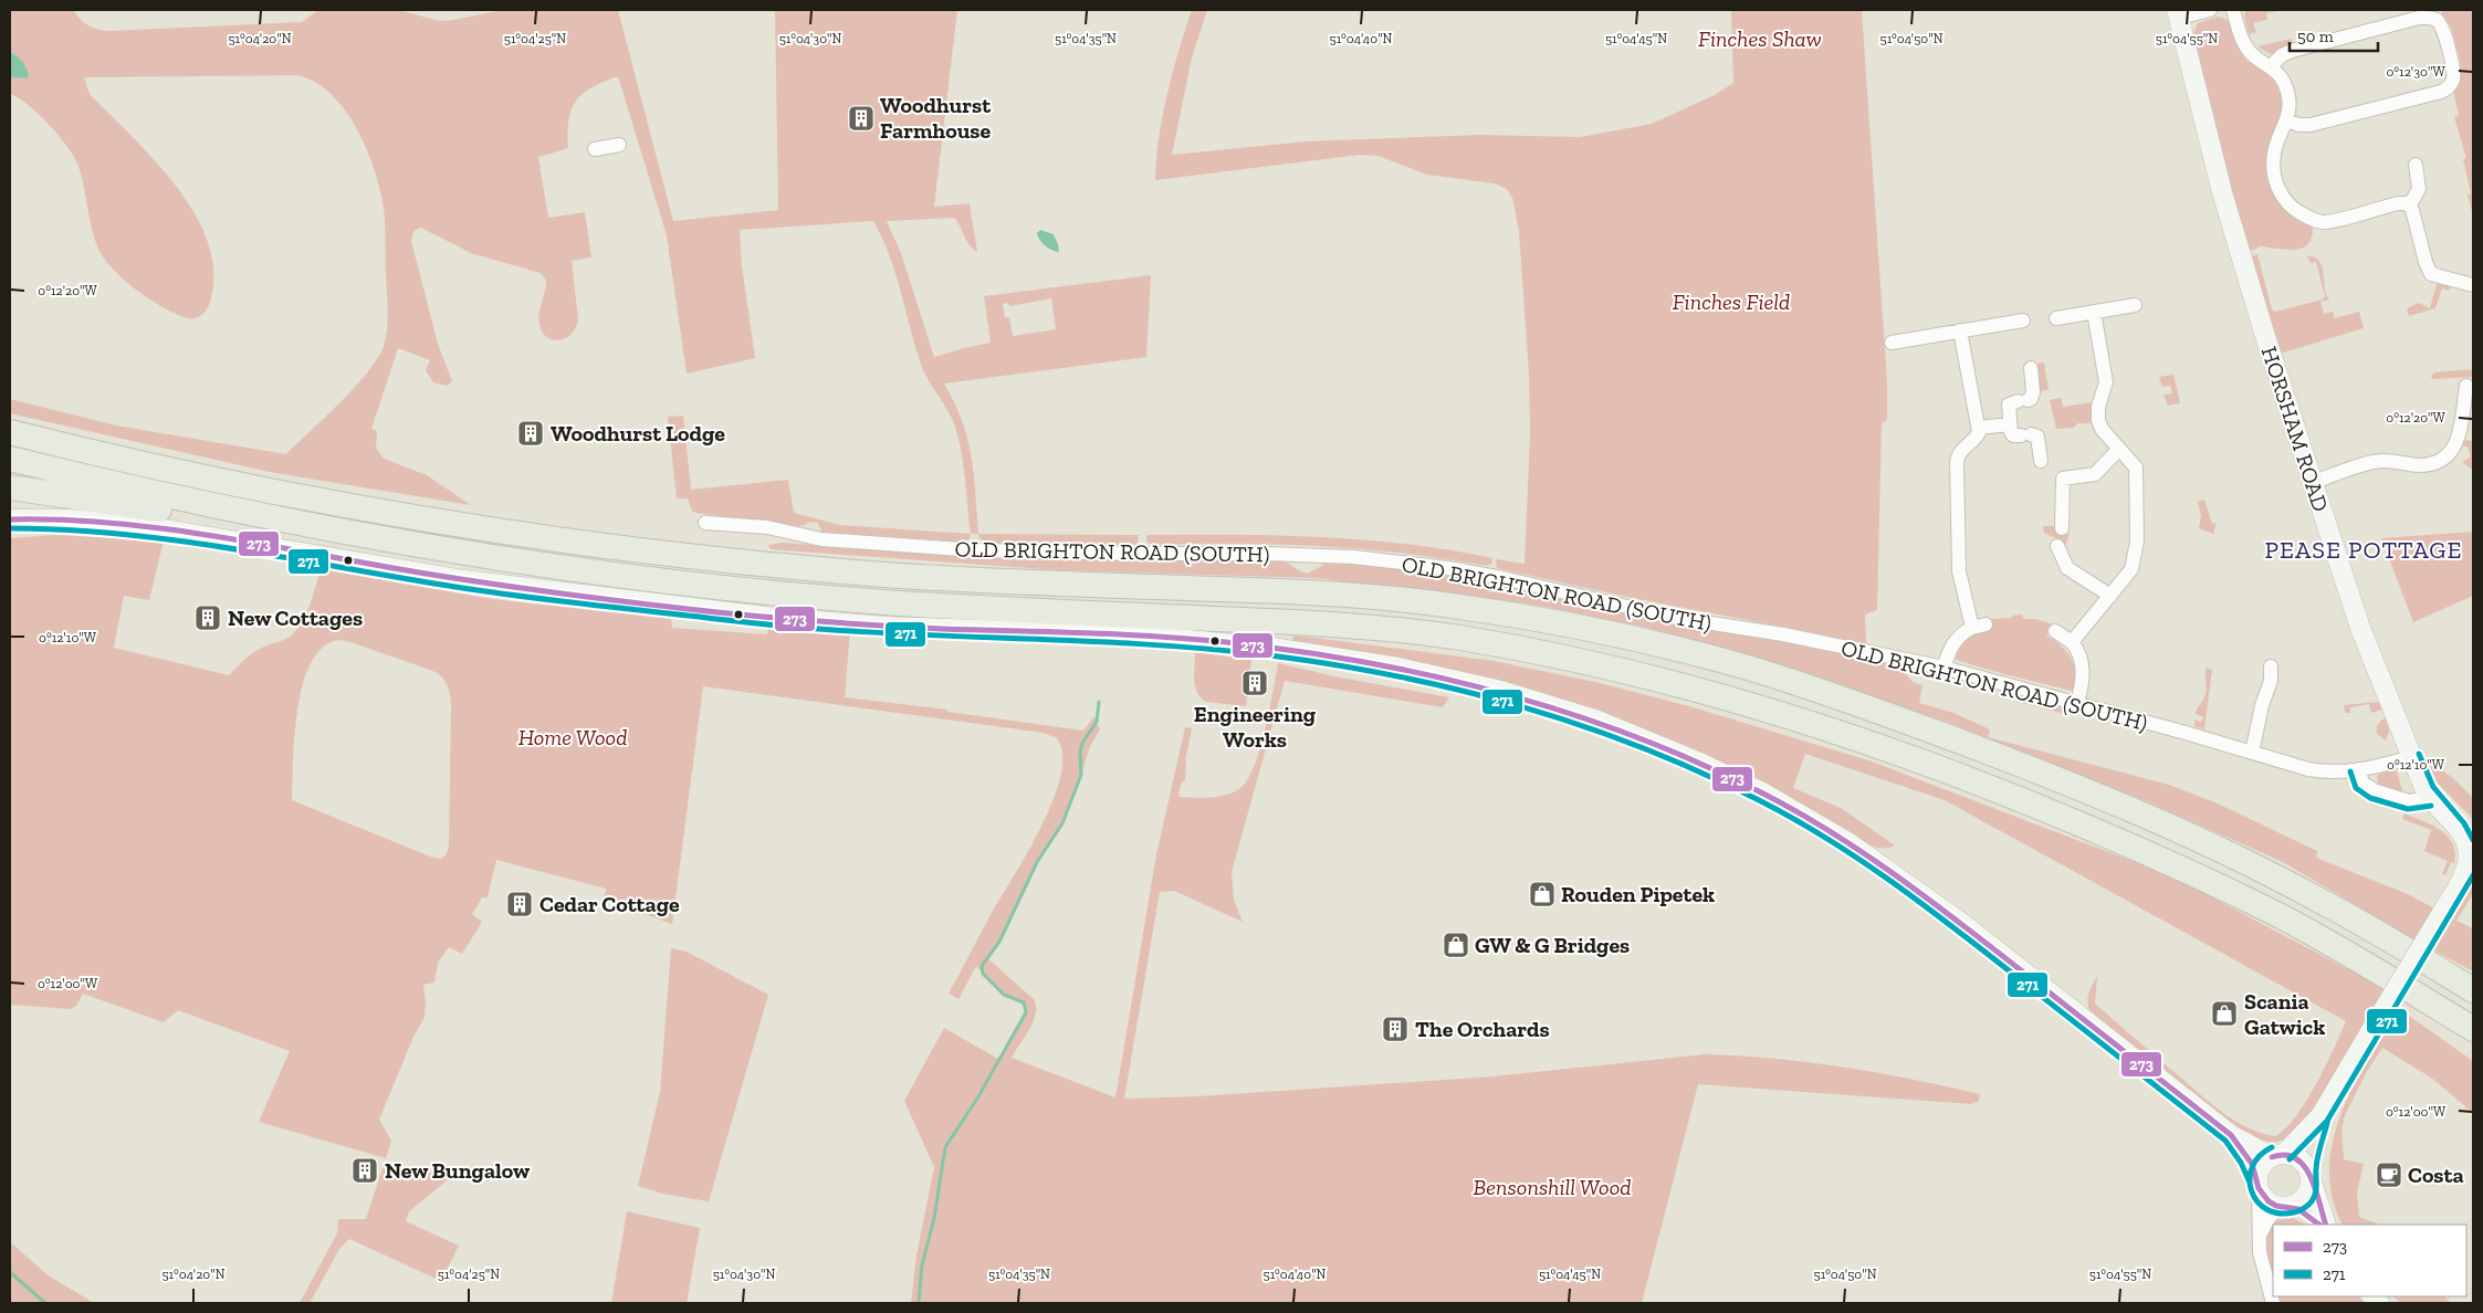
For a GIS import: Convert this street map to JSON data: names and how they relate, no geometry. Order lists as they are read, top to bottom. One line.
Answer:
{"streets":{"street":["HORSHAM ROAD","OLD BRIGHTON ROAD (SOUTH)"]},"crossings":[["HORSHAM ROAD","OLD BRIGHTON ROAD (SOUTH)"]],"districts":["PEASE POTTAGE"],"parks":["Finches Shaw","Finches Field","Home Wood","Bensonshill Wood"],"places":{"building":["Woodhurst Farmhouse","Woodhurst Lodge","New Cottages","Engineering Works","Cedar Cottage","The Orchards","New Bungalow"],"shop":["Rouden Pipetek","GW & G Bridges","Scania Gatwick"],"cafe":["Costa"]},"lines":["transit line 273","transit line 271"],"legend":["273","271"],"scale_bar":"50 m","coordinates":["51°04'20\"N","51°04'25\"N","51°04'30\"N","51°04'35\"N","51°04'40\"N","51°04'45\"N","51°04'50\"N","51°04'55\"N","0°12'30\"W","0°12'20\"W","0°12'10\"W","0°12'00\"W"]}
